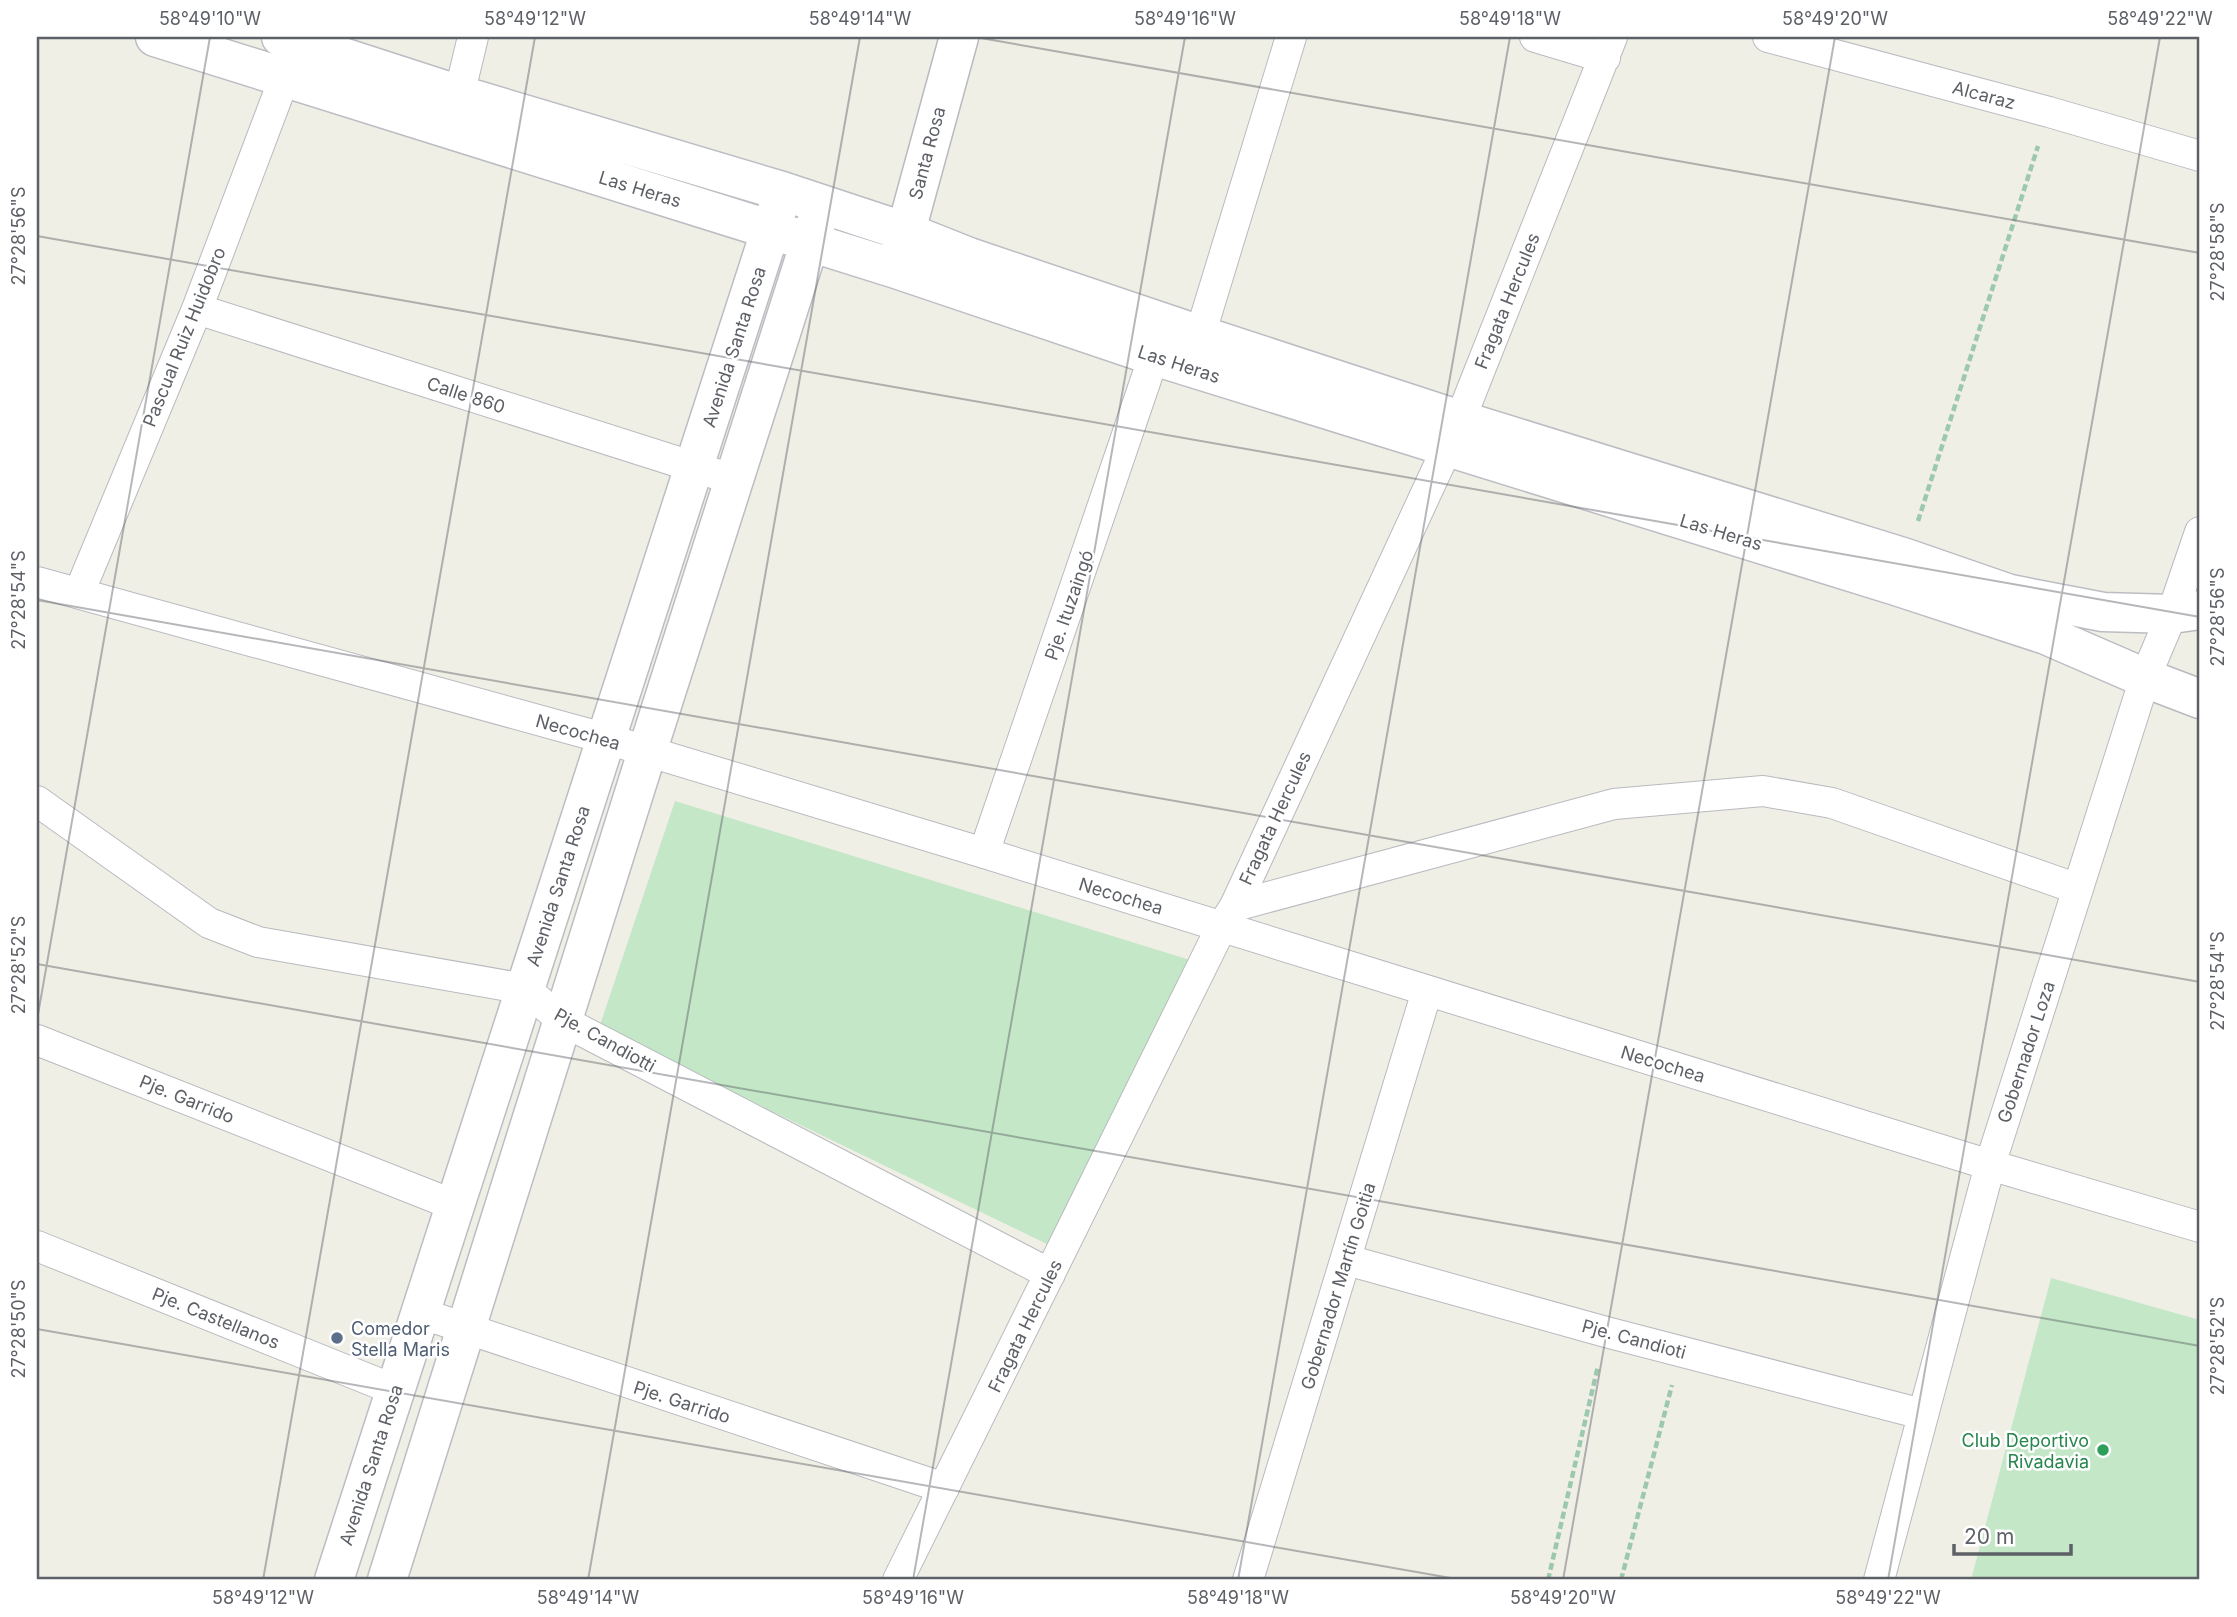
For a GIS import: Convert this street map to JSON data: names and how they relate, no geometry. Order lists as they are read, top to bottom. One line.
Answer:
{"streets":{"main road":["Santa Rosa","Las Heras","Avenida Santa Rosa"],"street":["Alcaraz","Fragata Hercules","Pascual Ruiz Huidobro","Calle 860","Pje. Ituzaingó","Necochea","Pje. Candiotti","Gobernador Loza","Pje. Garrido","Gobernador Martín Goitia","Pje. Castellanos","Pje. Candioti"]},"crossings":[["Santa Rosa","Las Heras"],["Las Heras","Fragata Hercules"],["Las Heras","Pascual Ruiz Huidobro"],["Las Heras","Avenida Santa Rosa"],["Las Heras","Pje. Ituzaingó"],["Las Heras","Gobernador Loza"],["Fragata Hercules","Necochea"],["Fragata Hercules","Pje. Candiotti"],["Fragata Hercules","Pje. Garrido"],["Pascual Ruiz Huidobro","Calle 860"],["Pascual Ruiz Huidobro","Necochea"],["Avenida Santa Rosa","Calle 860"],["Avenida Santa Rosa","Necochea"],["Avenida Santa Rosa","Pje. Candiotti"],["Avenida Santa Rosa","Pje. Garrido"],["Avenida Santa Rosa","Pje. Castellanos"],["Pje. Ituzaingó","Necochea"],["Necochea","Gobernador Loza"],["Necochea","Gobernador Martín Goitia"],["Gobernador Loza","Pje. Candioti"],["Gobernador Martín Goitia","Pje. Candioti"]],"places":["Comedor Stella Maris","Club Deportivo Rivadavia"],"scale_bar":"20 m","coordinates":["58°49'10\"W","58°49'12\"W","58°49'14\"W","58°49'16\"W","58°49'18\"W","58°49'20\"W","58°49'22\"W","27°28'56\"S","27°28'58\"S","27°28'54\"S","27°28'52\"S","27°28'50\"S"]}
